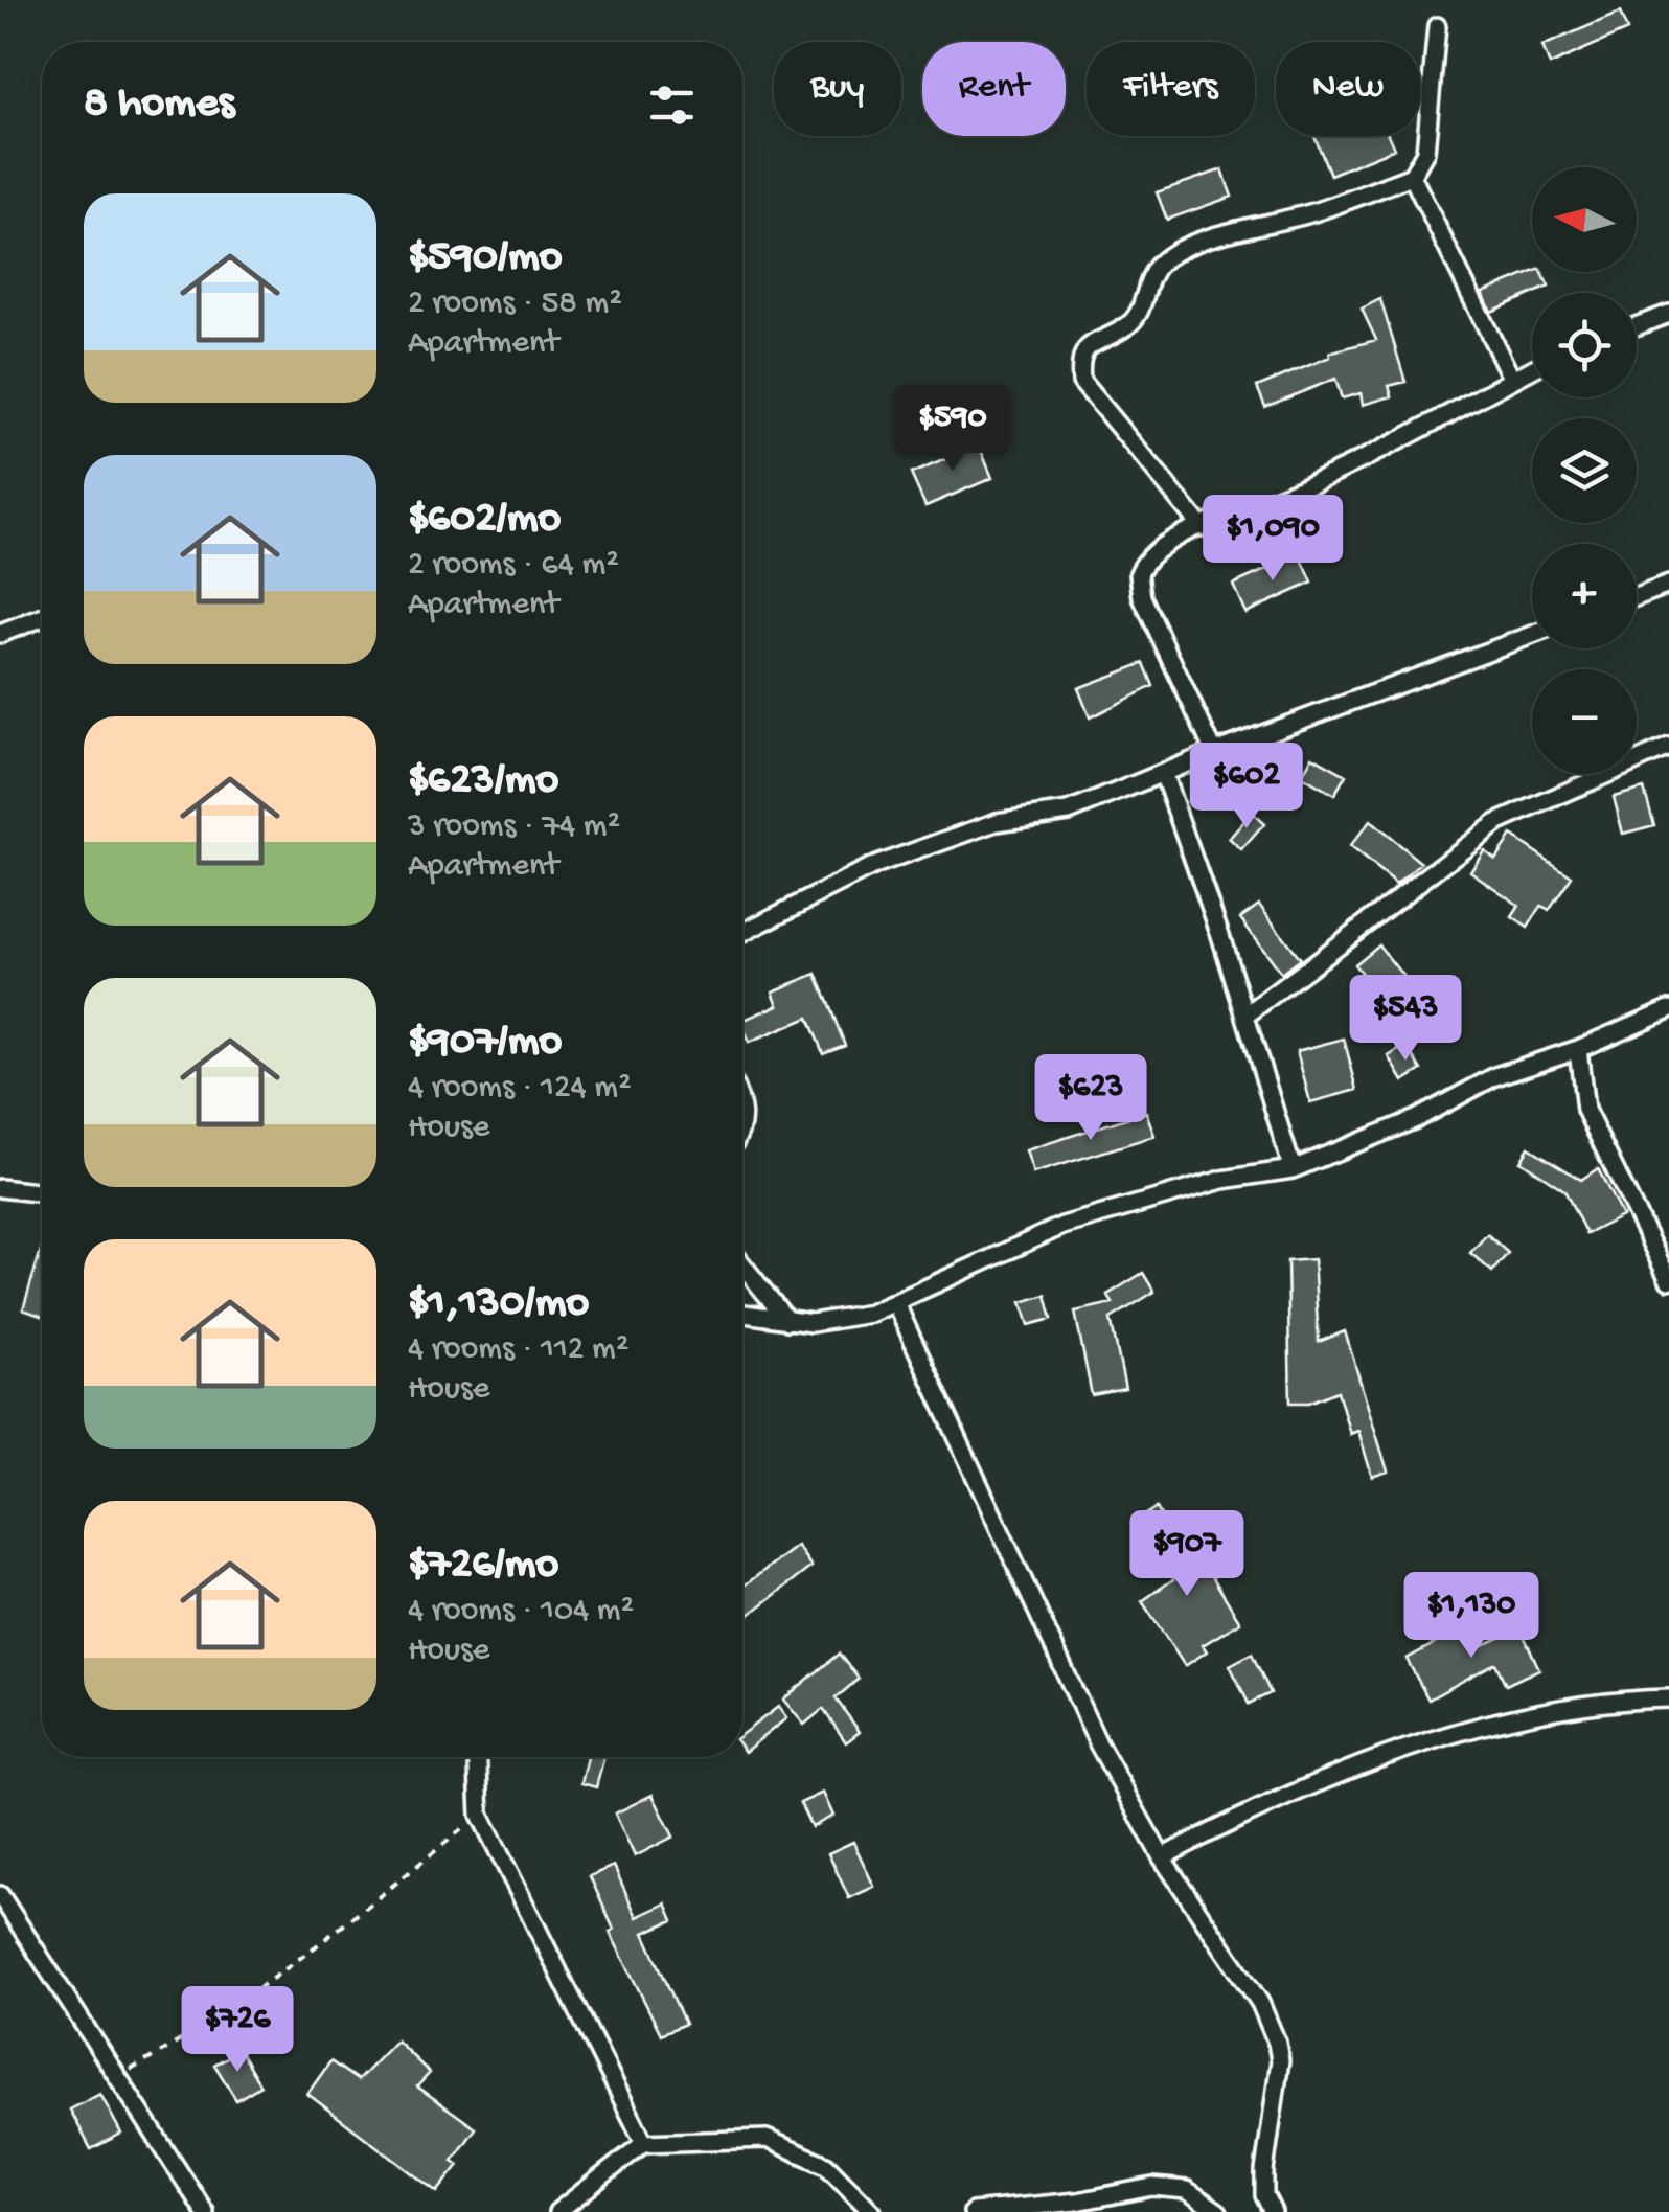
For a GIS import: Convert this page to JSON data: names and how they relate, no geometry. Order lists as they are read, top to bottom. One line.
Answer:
{"north":"left","page":{"chip":["Buy","Rent","Filters","New"],"heading":"8 homes","map_buttons":["+","−"],"list":[{"name":"$590/mo","note":"2 rooms · 58 m² · Apartment"},{"name":"$602/mo","note":"2 rooms · 64 m² · Apartment"},{"name":"$623/mo","note":"3 rooms · 74 m² · Apartment"},{"name":"$907/mo","note":"4 rooms · 124 m² · House"},{"name":"$1,130/mo","note":"4 rooms · 112 m² · House"},{"name":"$726/mo","note":"4 rooms · 104 m² · House"}],"price":["$590","$1,090","$602","$543","$623","$907","$1,130","$726"]}}
